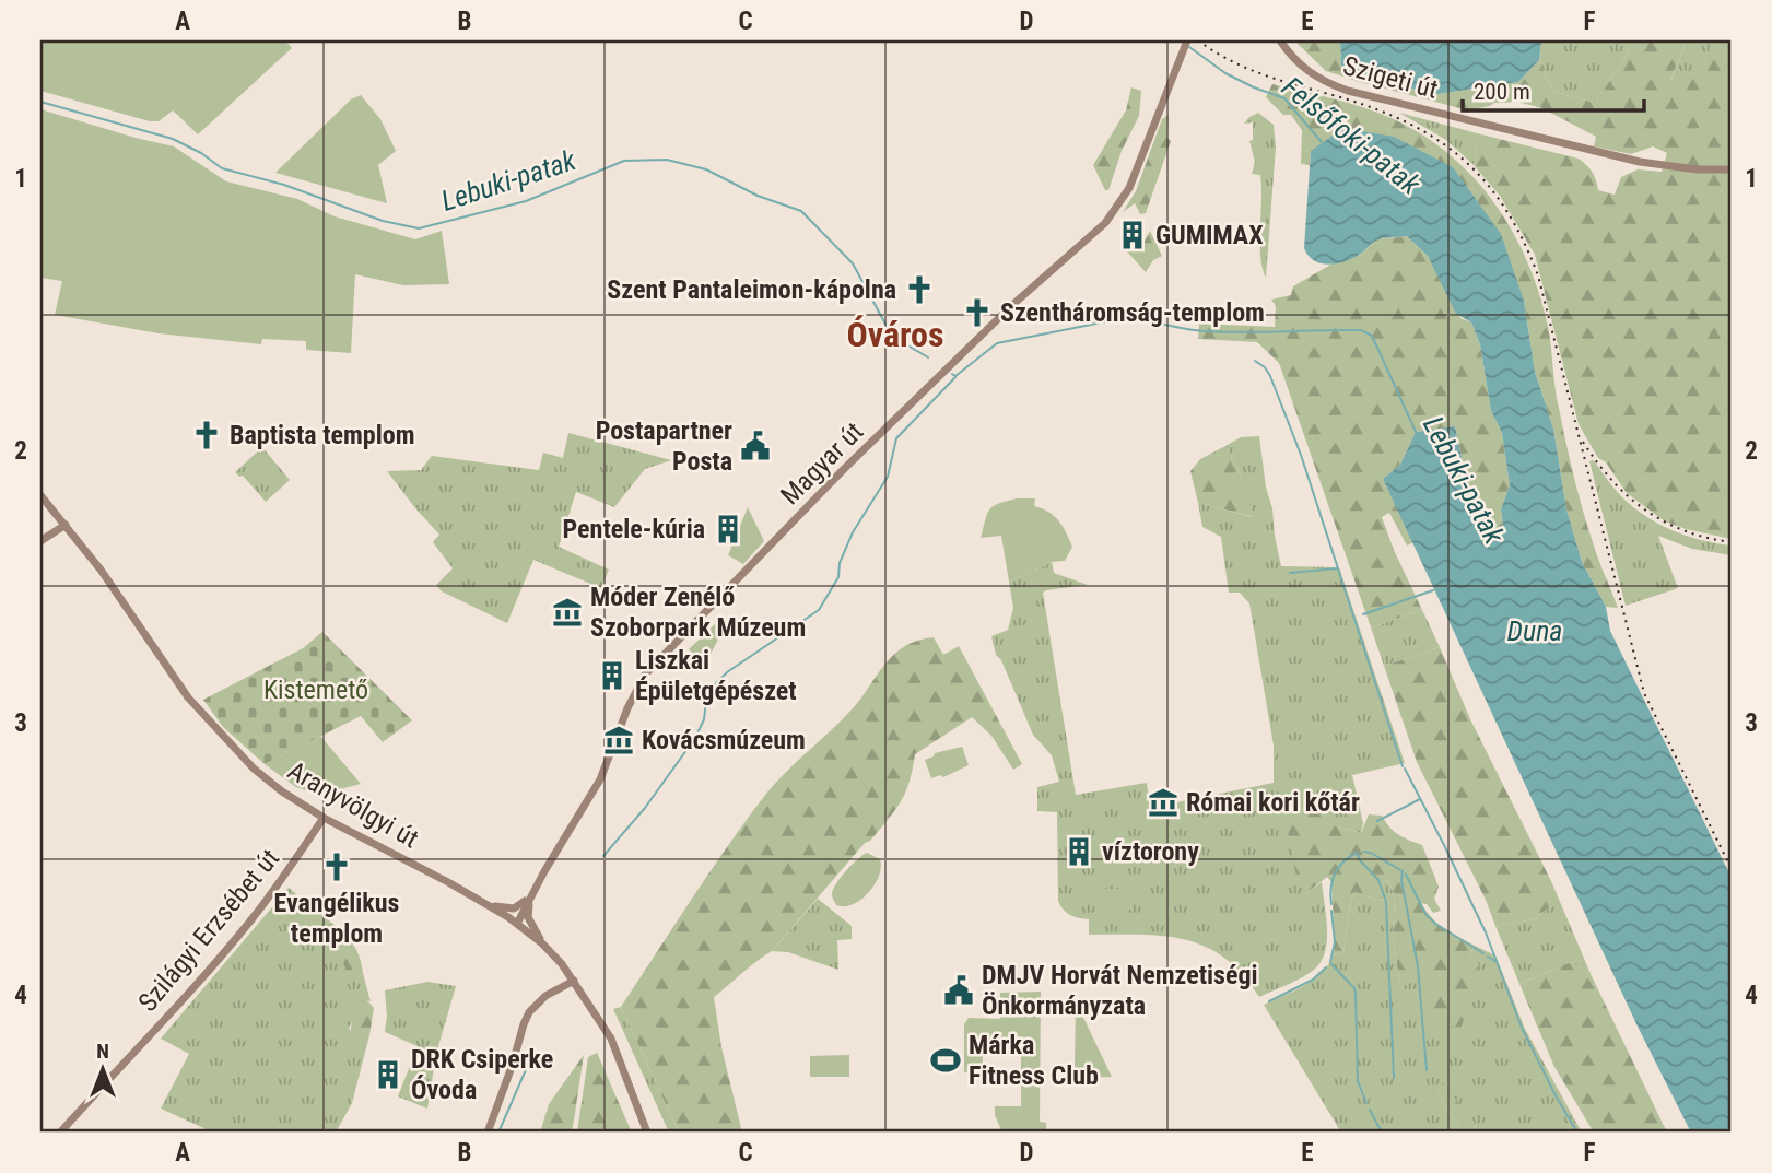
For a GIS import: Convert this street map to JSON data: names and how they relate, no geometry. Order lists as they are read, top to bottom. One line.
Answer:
{"streets":{"street":["Szigeti út","Magyar út","Aranyvölgyi út","Szilágyi Erzsébet út"]},"crossings":[["Magyar út","Aranyvölgyi út"],["Aranyvölgyi út","Szilágyi Erzsébet út"]],"districts":["Óváros"],"water":["Felsőfoki-patak","Lebuki-patak","Duna"],"parks":["Kistemető"],"places":{"building":["GUMIMAX","Pentele-kúria","Liszkai Épületgépészet","víztorony","DRK Csiperke Óvoda"],"church":["Szent Pantaleimon-kápolna","Szentháromság-templom","Baptista templom","Evangélikus templom"],"public building":["Postapartner Posta","DMJV Horvát Nemzetiségi Önkormányzata"],"museum":["Móder Zenélő Szoborpark Múzeum","Kovácsmúzeum","Római kori kőtár"],"sports":["Márka Fitness Club"]},"scale_bar":"200 m","north":"top","grid":{"columns":["A","B","C","D","E","F"],"rows":["1","2","3","4"]}}
